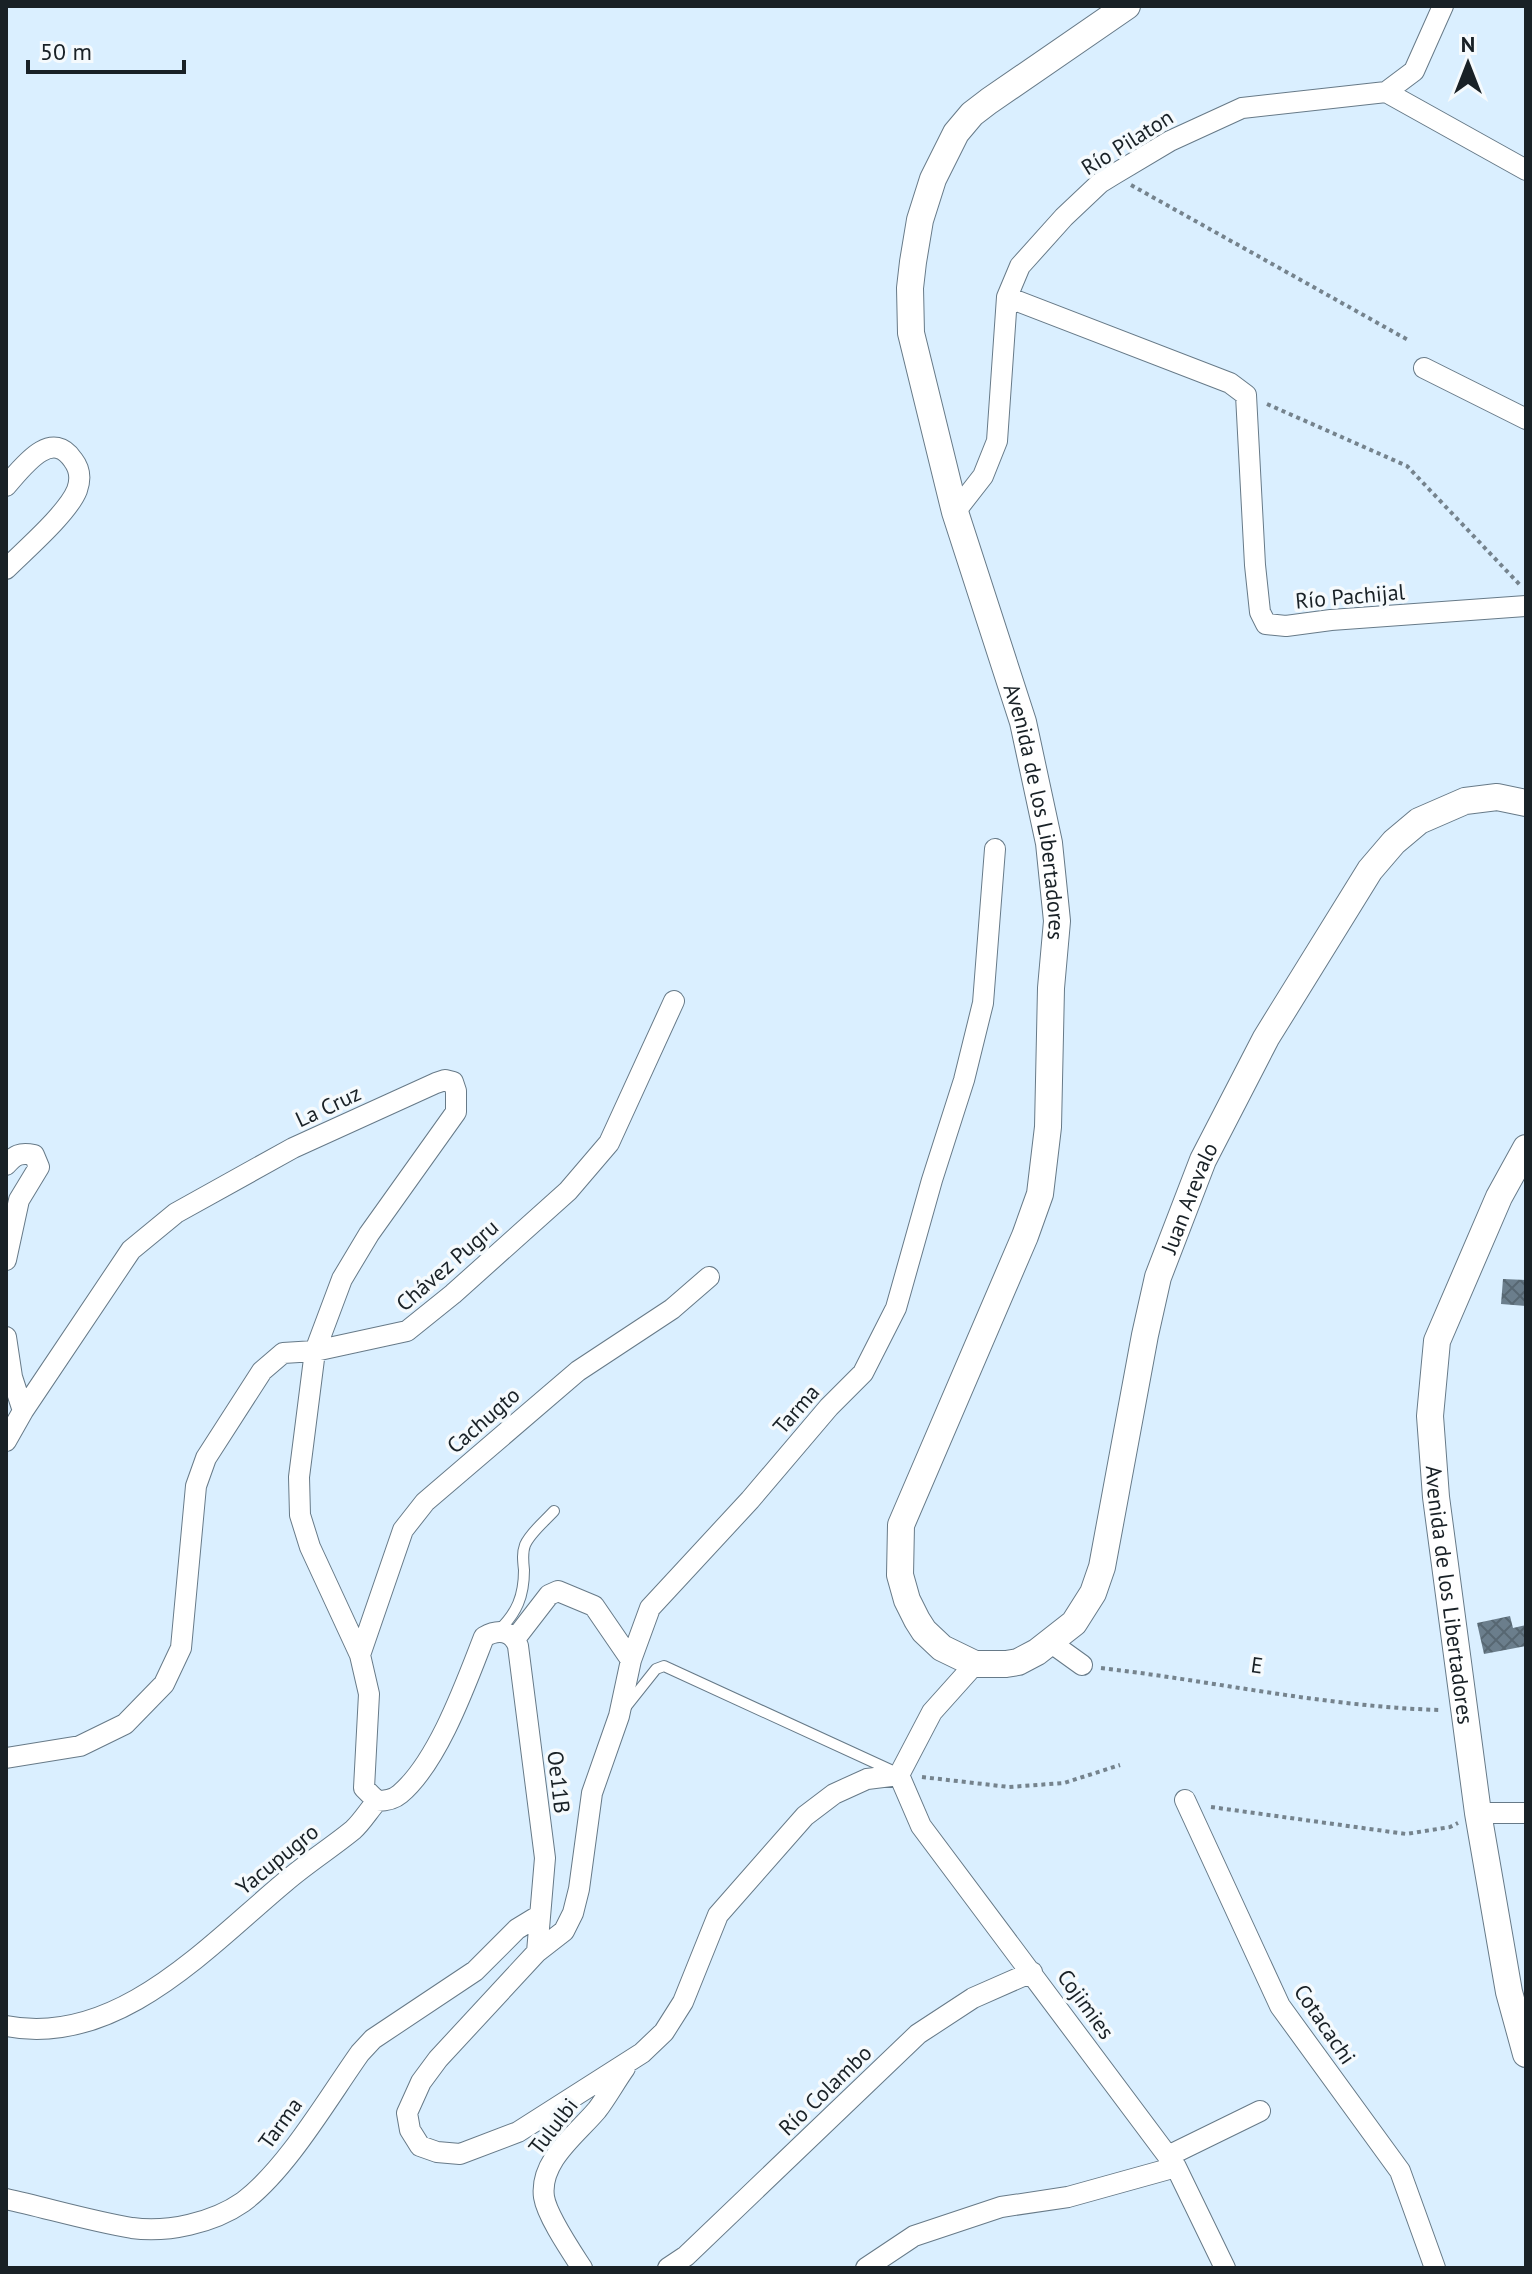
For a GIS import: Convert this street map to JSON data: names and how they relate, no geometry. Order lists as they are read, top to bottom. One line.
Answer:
{"streets":{"street":["Río Pilaton","Río Pachijal","Avenida de los Libertadores","La Cruz","Juan Arevalo","Chávez Pugru","Tarma","Cachugto","Oe11B","Yacupugro","Cojimies","Cotacachi","Río Colambo","Tululbi"],"path":["E"]},"crossings":[["Río Pilaton","Avenida de los Libertadores"],["Avenida de los Libertadores","Juan Arevalo"],["Avenida de los Libertadores","E"],["La Cruz","Chávez Pugru"],["Tarma","Oe11B"],["Tarma","Yacupugro"],["Tarma","Tululbi"],["Oe11B","Yacupugro"],["Cojimies","Río Colambo"]],"scale_bar":"50 m","north":"top"}
